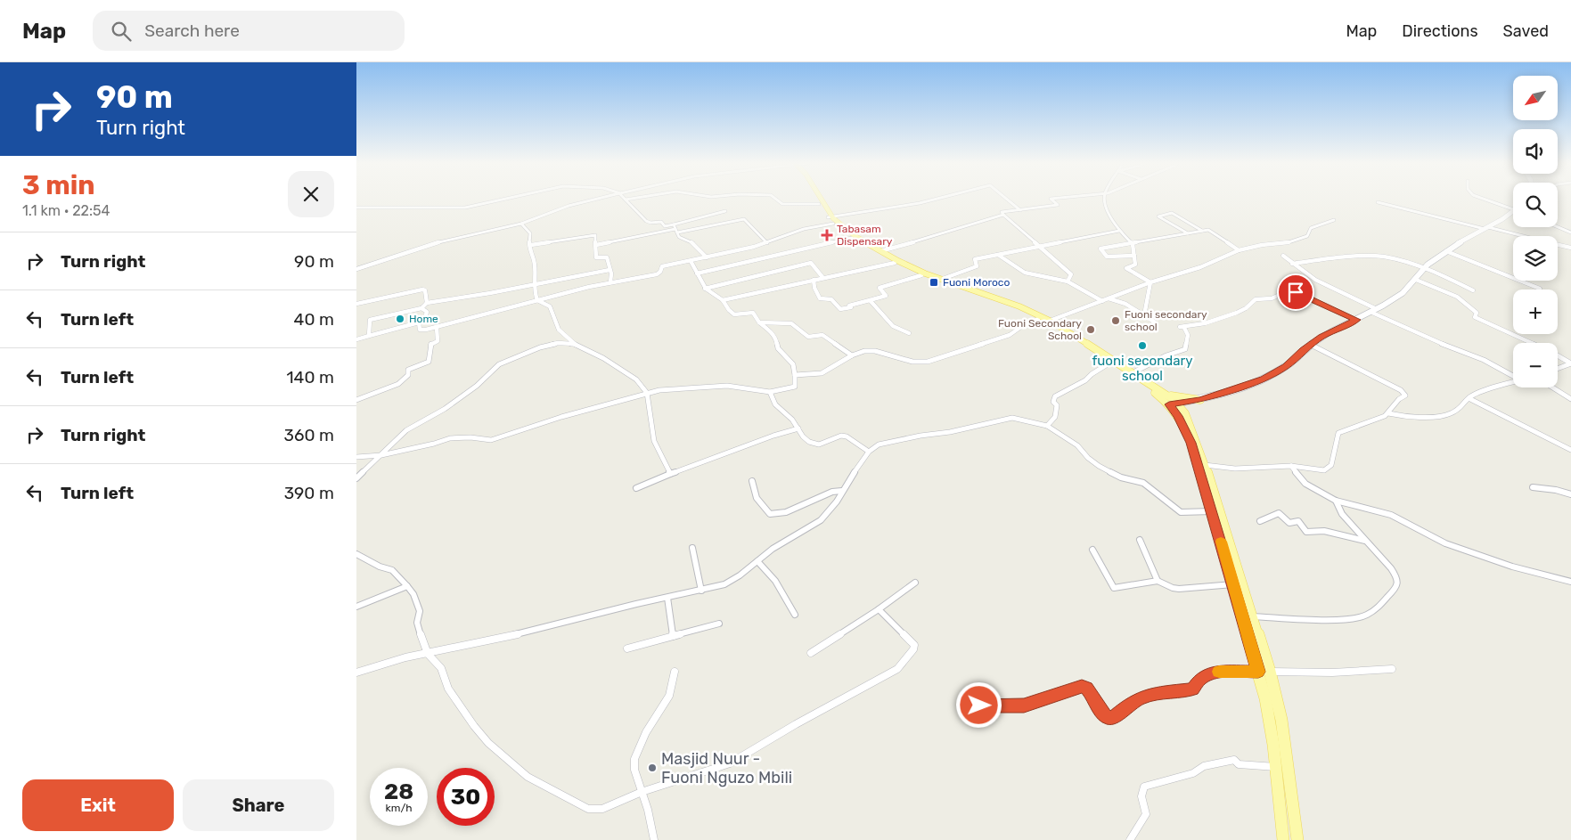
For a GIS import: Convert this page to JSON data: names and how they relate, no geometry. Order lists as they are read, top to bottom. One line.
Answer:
{"places":{"health":["Tabasam Dispensary"],"transit":["Fuoni Moroco"],"other":["Home","Fuoni secondary school","Fuoni Secondary School","fuoni secondary school","Masjid Nuur - Fuoni Nguzo Mbili"]},"north":"bottom left","page":{"header":"Map","search":"Search here","nav":["Map","Directions","Saved"],"turn":["90 m","Turn right"],"map_buttons":["+","−"],"heading":["3 min","1.1 km · 22:54"],"list":[{"name":"Turn right","value":"90 m"},{"name":"Turn left","value":"40 m"},{"name":"Turn left","value":"140 m"},{"name":"Turn right","value":"360 m"},{"name":"Turn left","value":"390 m"}],"speed":"28 km/h","limit":"30","buttons":["Exit","Share"]}}
